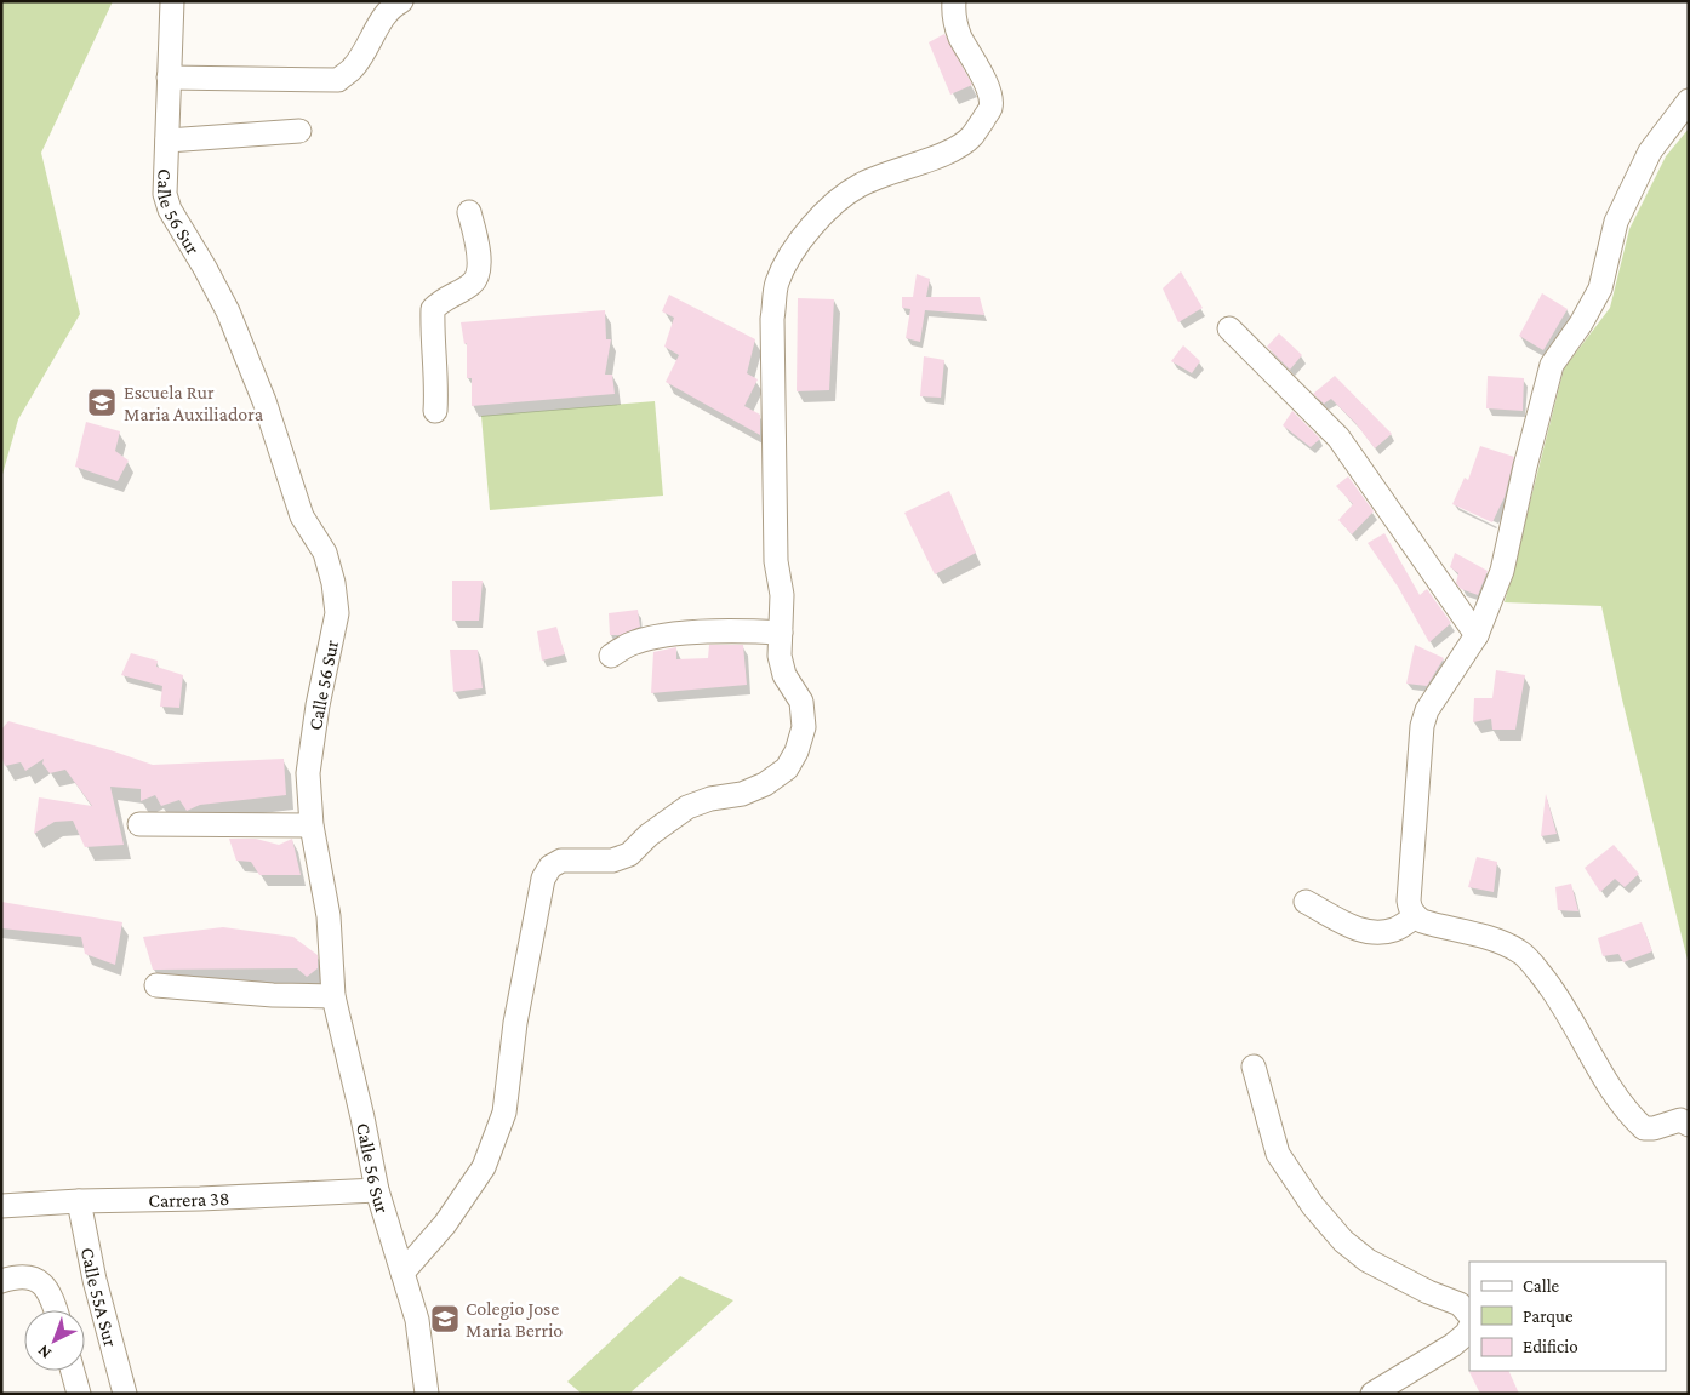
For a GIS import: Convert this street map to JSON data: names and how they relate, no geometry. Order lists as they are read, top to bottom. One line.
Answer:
{"streets":{"street":["Calle 56 Sur","Carrera 38","Calle 55A Sur"]},"crossings":[["Calle 56 Sur","Carrera 38"],["Carrera 38","Calle 55A Sur"]],"places":{"school or university":["Escuela Rur Maria Auxiliadora","Colegio Jose Maria Berrio"]},"legend":["Calle","Parque","Edificio"],"north":"bottom left"}
